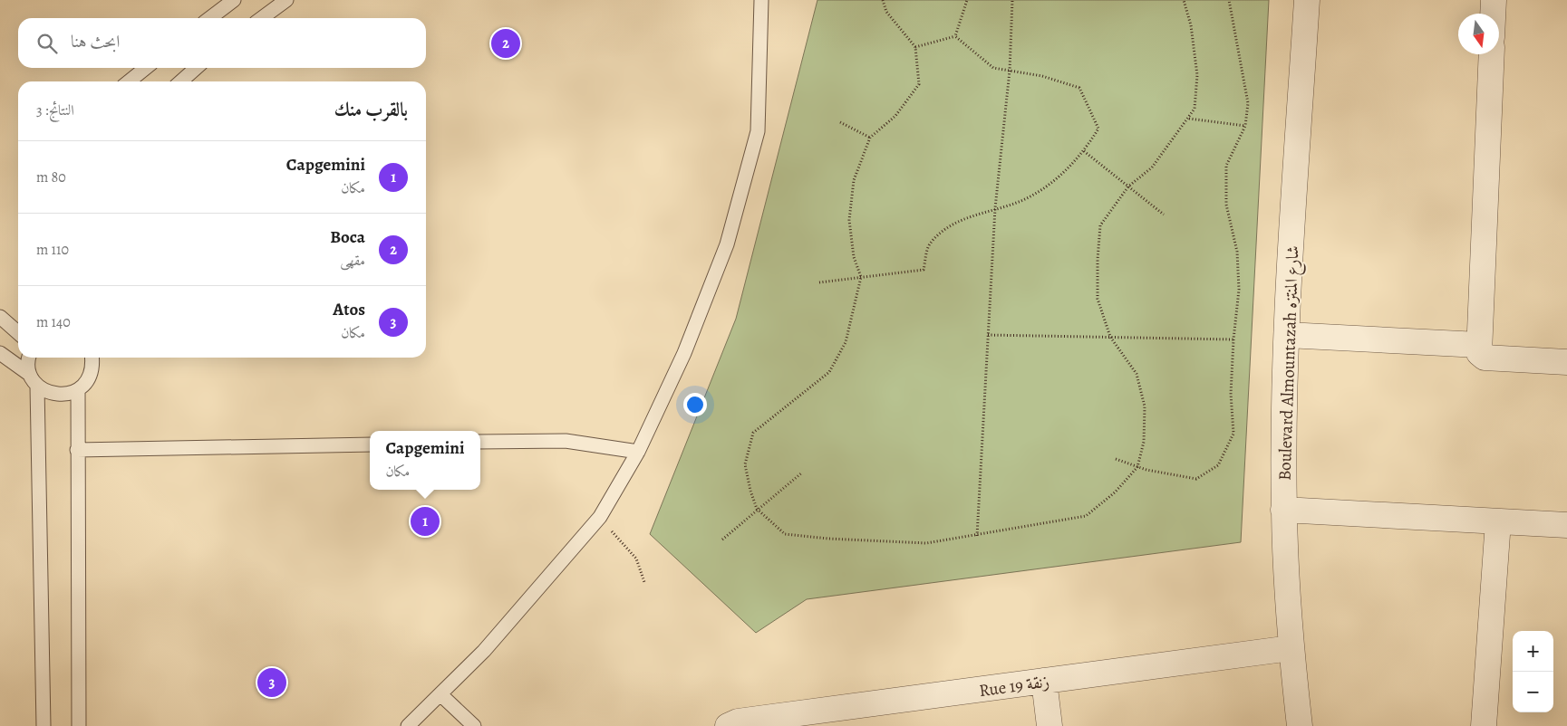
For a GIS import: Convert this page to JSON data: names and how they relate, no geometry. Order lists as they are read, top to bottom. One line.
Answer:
{"streets":{"street":["Boulevard Almountazah شارع المنتزه","Rue 19 زنقة"]},"crossings":[["Boulevard Almountazah شارع المنتزه","Rue 19 زنقة"]],"north":"bottom","page":{"search":"ابحث هنا","pins":["2","1","3"],"heading":["بالقرب منك","النتائج: 3"],"list":[{"mark":"1","name":"Capgemini","note":"مكان","value":"80 m"},{"mark":"2","name":"Boca","note":"مقهى","value":"110 m"},{"mark":"3","name":"Atos","note":"مكان","value":"140 m"}],"popup":["Capgemini","مكان"],"map_buttons":["+","−"]}}
